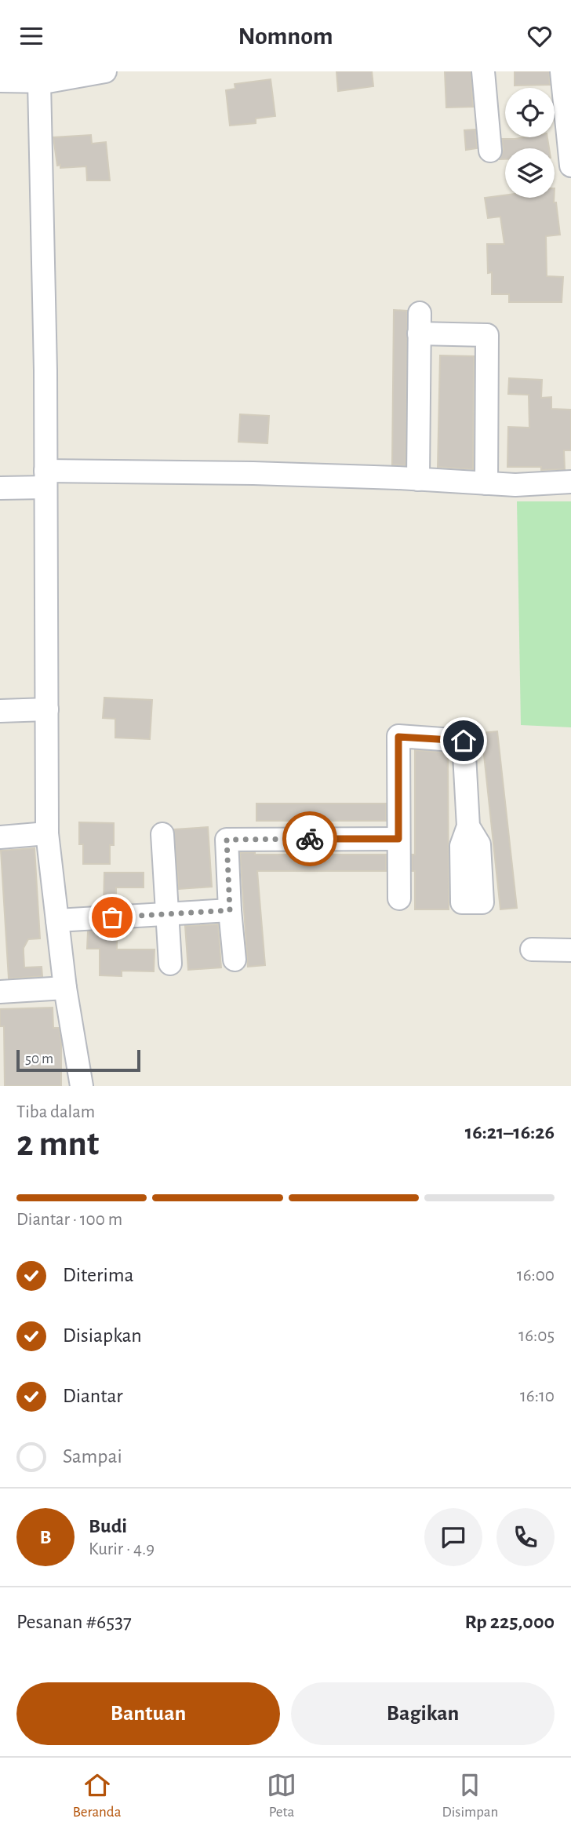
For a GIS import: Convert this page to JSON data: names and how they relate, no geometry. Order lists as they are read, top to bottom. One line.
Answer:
{"scale_bar":"50 m","page":{"header":"Nomnom","scale":"50 m","heading":["2 mnt","Tiba dalam","16:21–16:26"],"panel":["Budi","Kurir · 4.9","Pesanan #6537","Rp 225,000"],"bar":"Diantar · 100 m","list":[["Diterima","16:00"],["Disiapkan","16:05"],["Diantar","16:10"],"Sampai"],"round":"B","buttons":["Bantuan","Bagikan"],"tabs":["Beranda","Peta","Disimpan"]}}
